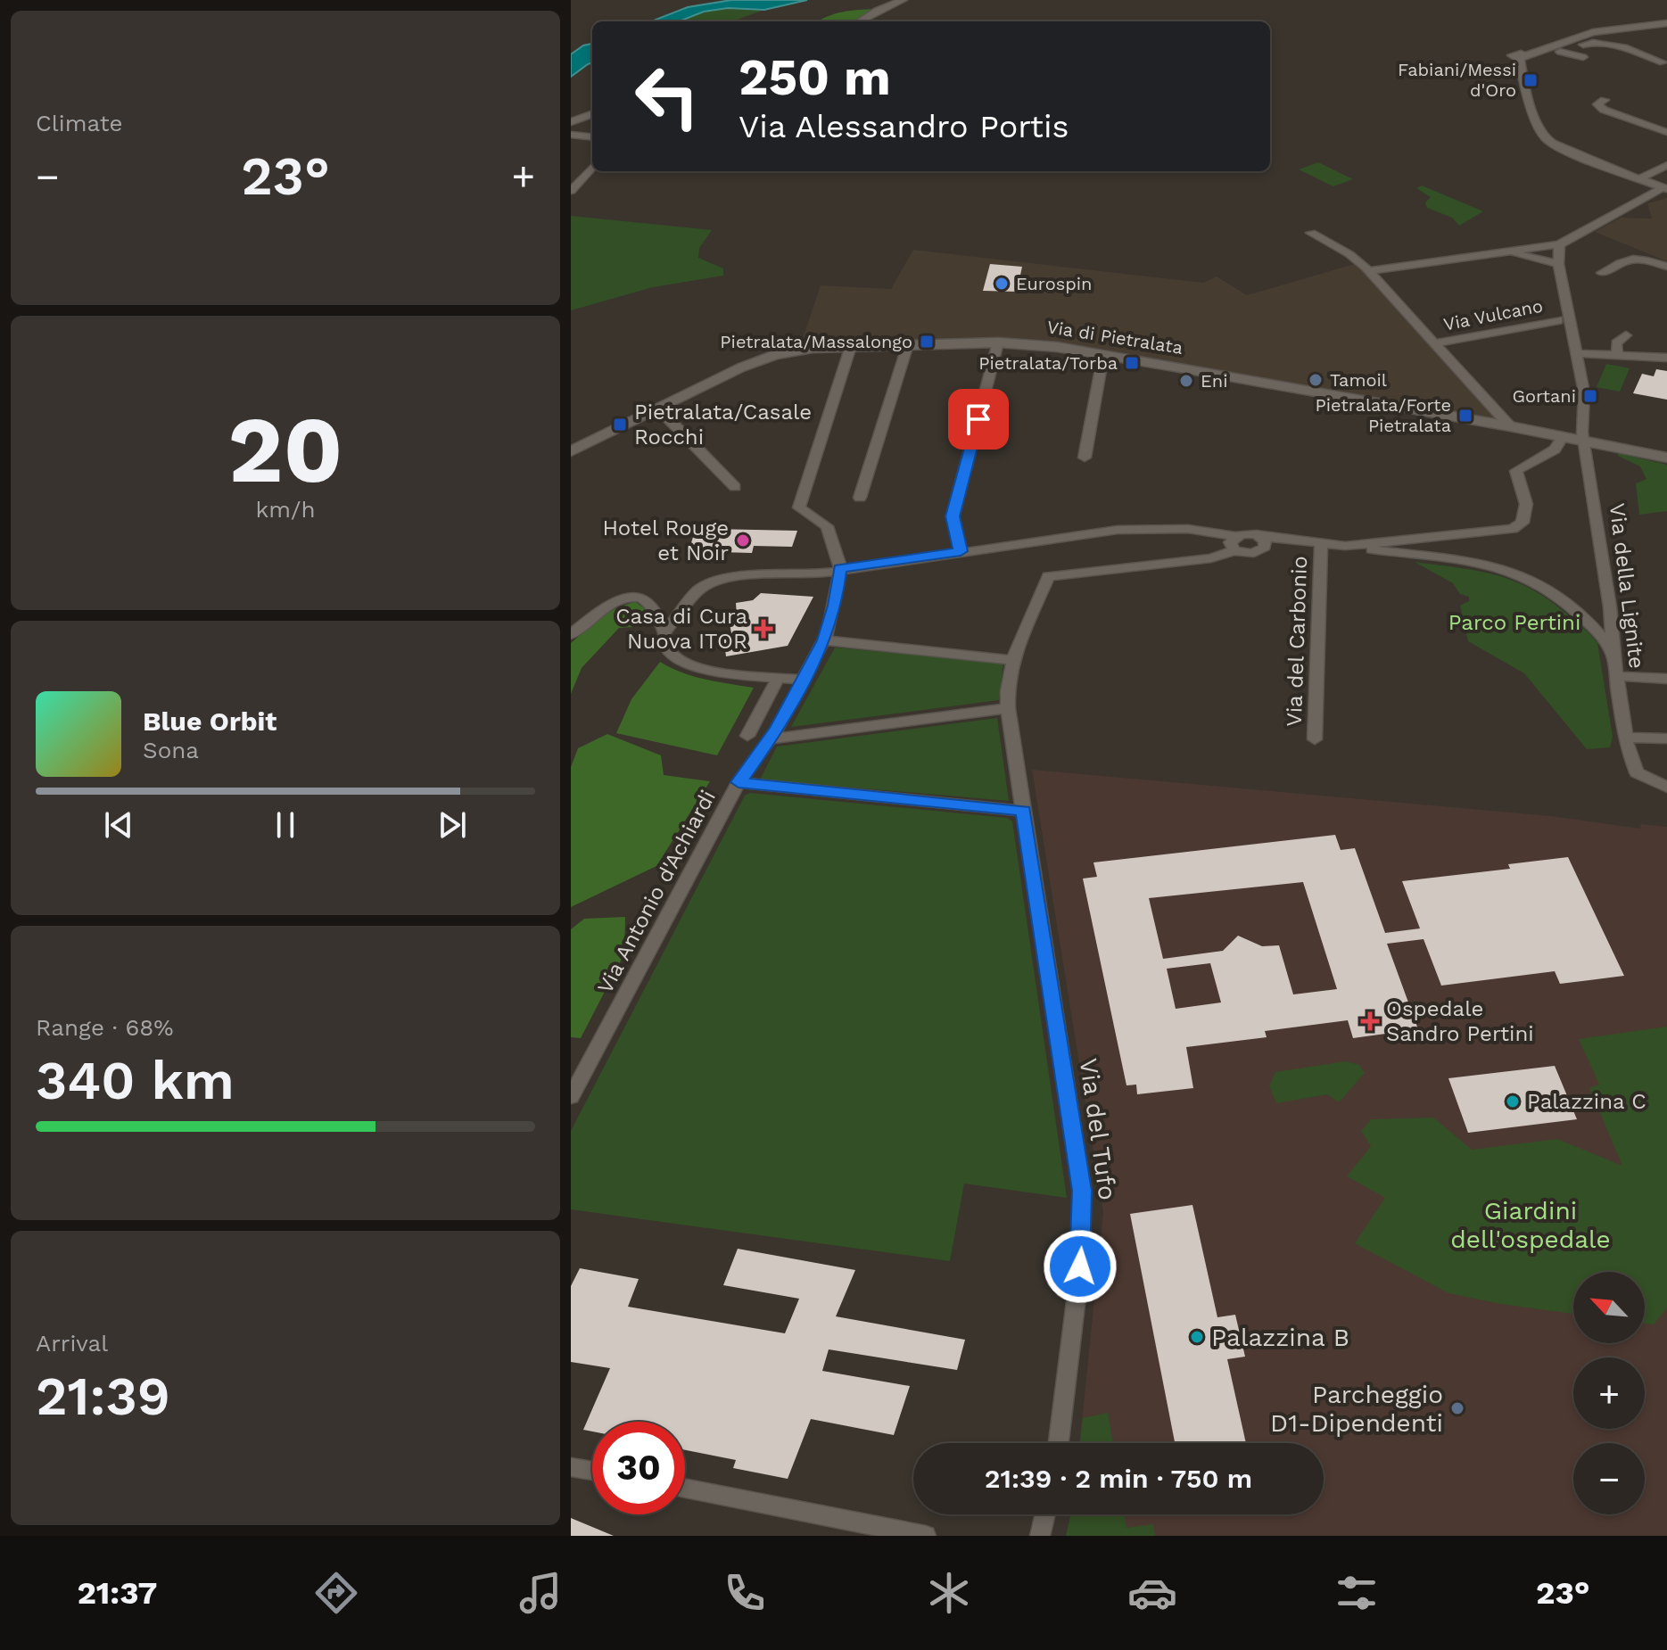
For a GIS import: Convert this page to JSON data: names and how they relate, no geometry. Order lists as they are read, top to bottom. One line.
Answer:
{"streets":{"street":["Via Vulcano","Via di Pietralata","Via della Lignite","Via del Carbonio","Via Antonio d'Achiardi","Via del Tufo"]},"crossings":[["Via di Pietralata","Via della Lignite"]],"parks":["Parco Pertini","Giardini dell'ospedale"],"places":{"transit":["Fabiani/Messi d'Oro","Pietralata/Massalongo","Pietralata/Torba","Gortani","Pietralata/Forte Pietralata","Pietralata/Casale Rocchi"],"other":["Eurospin","Tamoil","Eni","Hotel Rouge et Noir","Palazzina C","Palazzina B","Parcheggio D1-Dipendenti"],"health":["Casa di Cura Nuova ITOR","Ospedale Sandro Pertini"]},"north":"top left","page":{"tile":["Climate",["20","km/h"],["Range · 68%","340 km"],["Arrival","21:39"]],"turn":["250 m","Via Alessandro Portis"],"heat":["−","23°","+"],"song":["Blue Orbit","Sona"],"map_buttons":["+","−"],"limit":"30","trip":"21:39 · 2 min · 750 m","tabs":["21:37","23°"]}}
